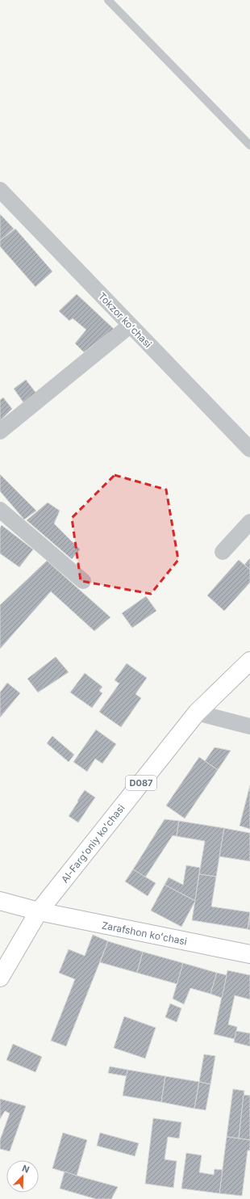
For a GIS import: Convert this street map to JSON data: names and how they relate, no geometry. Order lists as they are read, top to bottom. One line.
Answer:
{"streets":{"main road":["D087","Al-Fargʻoniy koʻchasi","Zarafshon koʻchasi"],"street":["Tokzor koʻchasi"]},"crossings":[["D087","Al-Fargʻoniy koʻchasi"],["D087","Zarafshon koʻchasi"],["Al-Fargʻoniy koʻchasi","Zarafshon koʻchasi"]],"north":"top right"}
